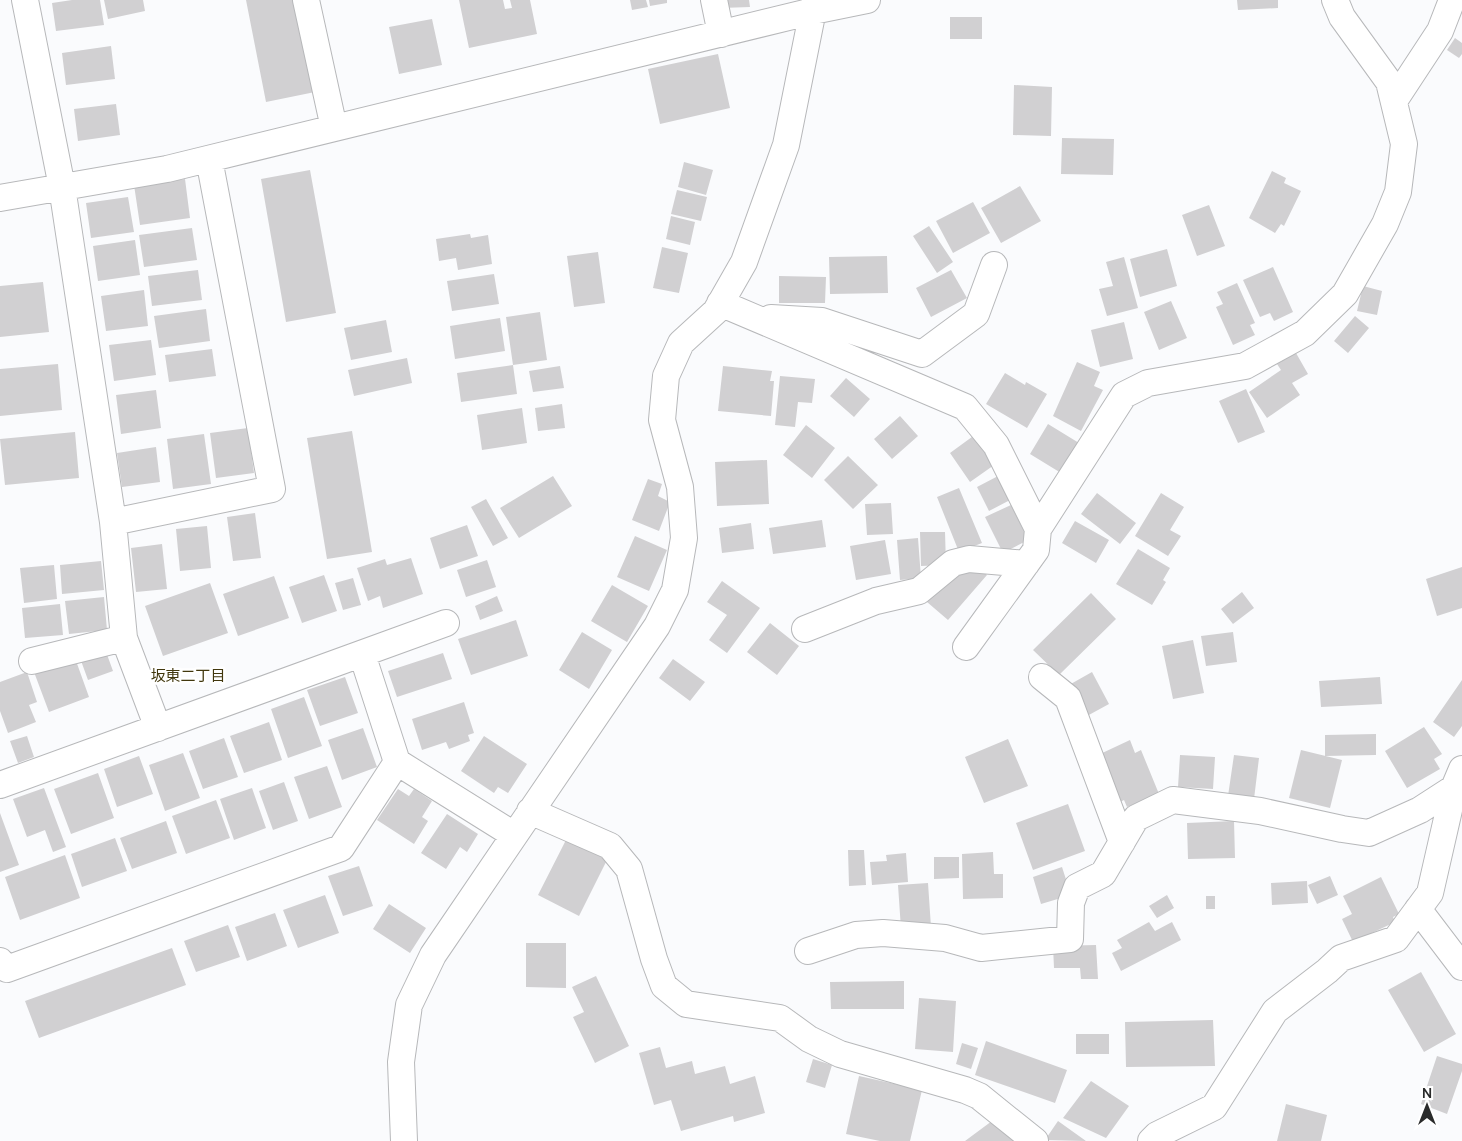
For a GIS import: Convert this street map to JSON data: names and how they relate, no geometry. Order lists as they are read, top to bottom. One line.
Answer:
{"districts":["坂東二丁目"],"north":"top"}
